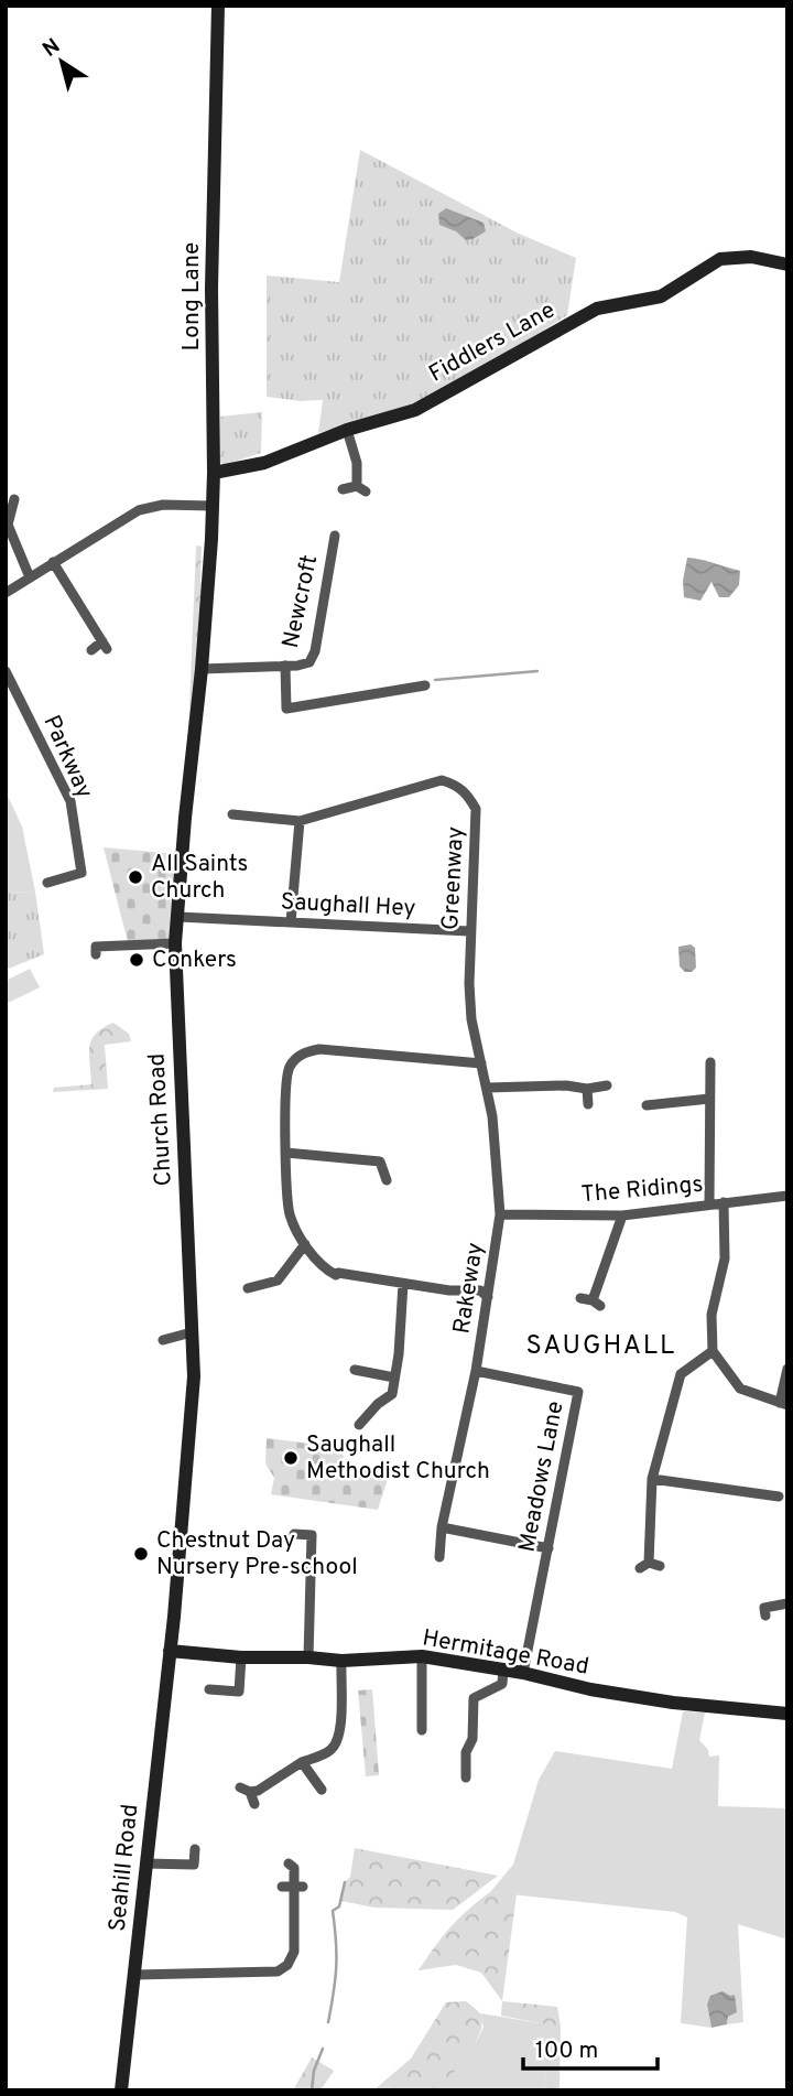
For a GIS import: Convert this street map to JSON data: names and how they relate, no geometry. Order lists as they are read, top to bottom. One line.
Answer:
{"streets":{"street":["Long Lane","Fiddlers Lane","Newcroft","Parkway","Greenway","Saughall Hey","Church Road","The Ridings","Rakeway","Meadows Lane","Hermitage Road","Seahill Road"]},"crossings":[["Long Lane","Fiddlers Lane"],["Long Lane","Church Road"],["Newcroft","Church Road"],["Greenway","Saughall Hey"],["Greenway","Rakeway"],["Saughall Hey","Church Road"],["Church Road","Hermitage Road"],["Church Road","Seahill Road"],["The Ridings","Rakeway"],["Rakeway","Meadows Lane"],["Meadows Lane","Hermitage Road"],["Hermitage Road","Seahill Road"]],"districts":["SAUGHALL"],"places":["All Saints Church","Conkers","Saughall Methodist Church","Chestnut Day Nursery Pre-school"],"scale_bar":"100 m","north":"top left"}
